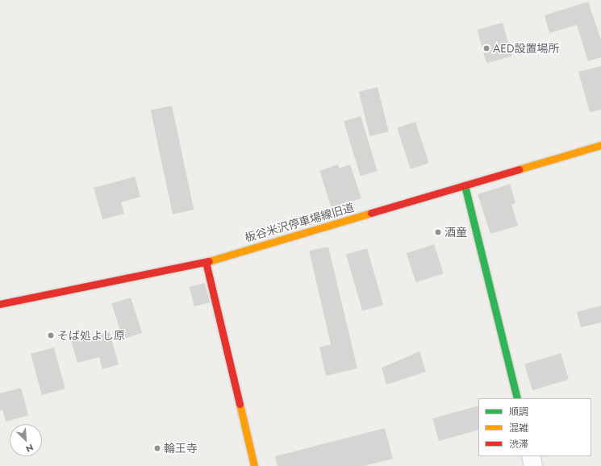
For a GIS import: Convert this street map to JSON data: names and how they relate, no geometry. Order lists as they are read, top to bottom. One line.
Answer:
{"streets":{"street":["板谷米沢停車場線旧道"]},"places":["AED設置場所","酒童","そば処よし原","輪王寺"],"legend":["順調","混雑","渋滞"],"north":"bottom right"}
